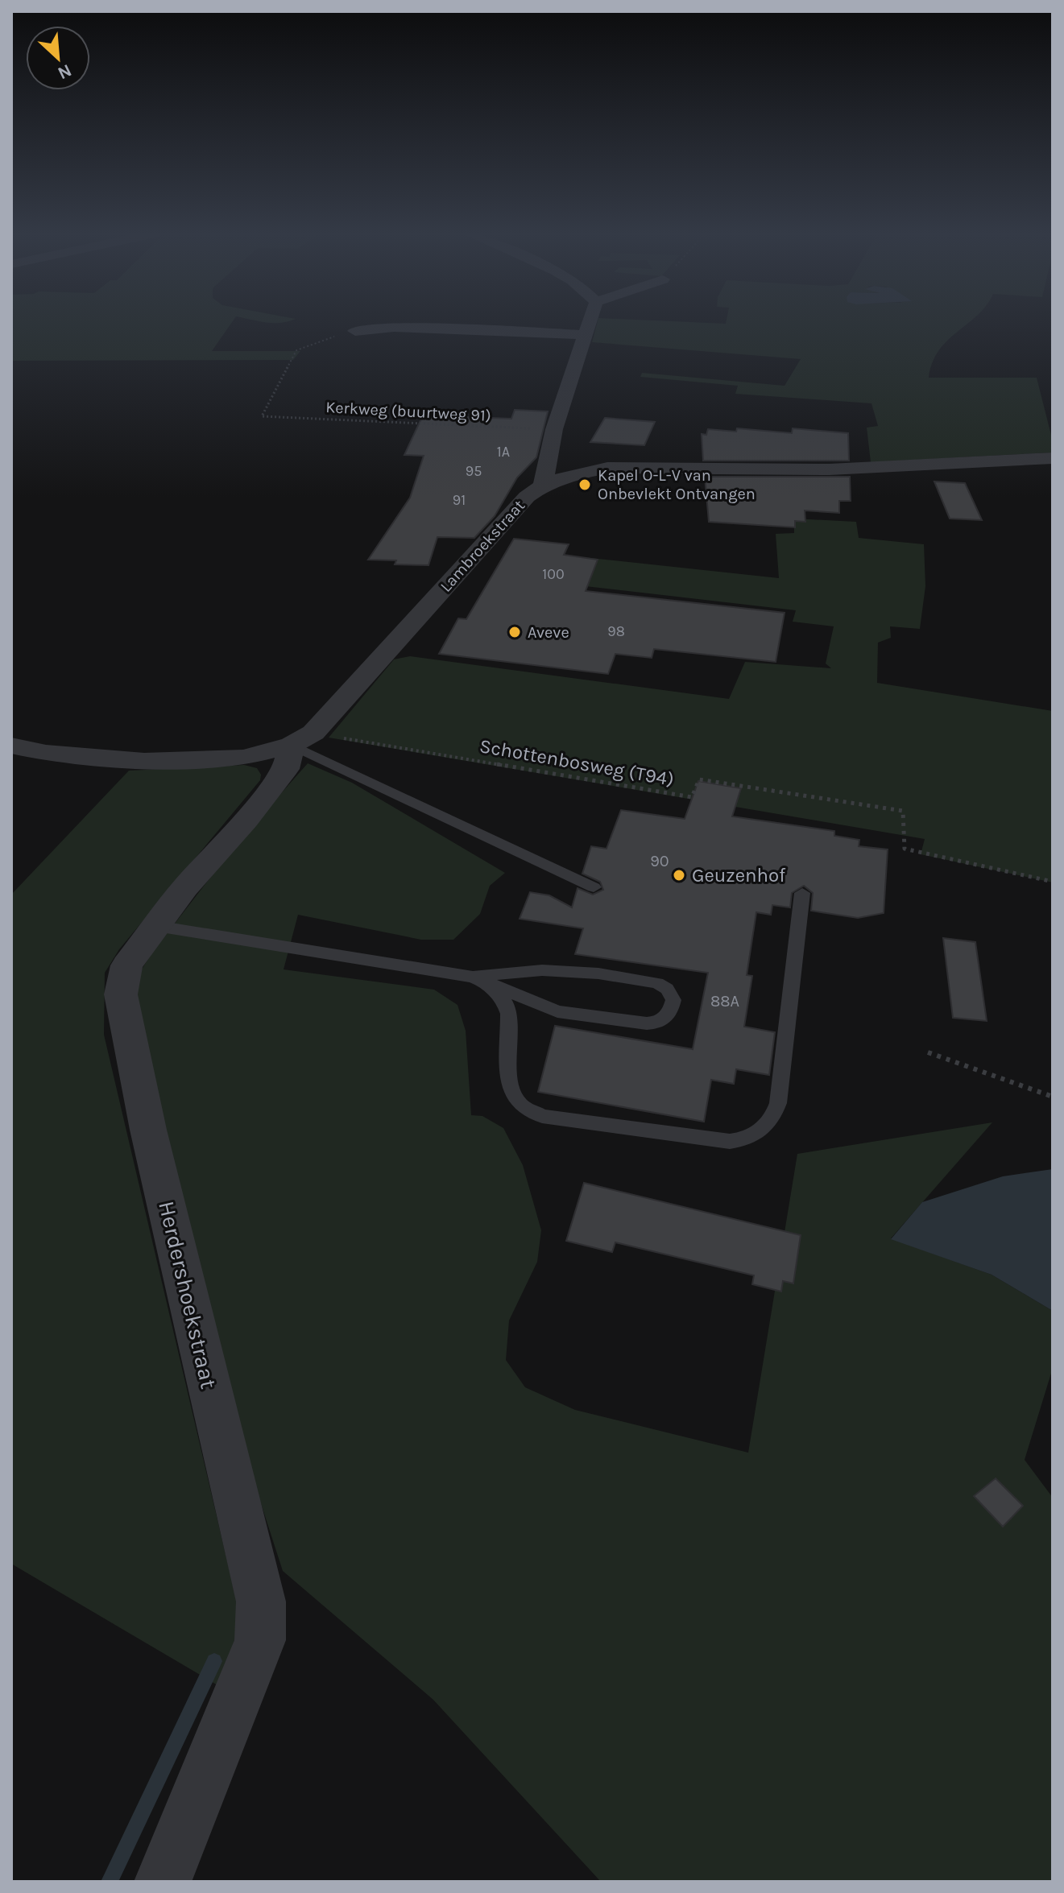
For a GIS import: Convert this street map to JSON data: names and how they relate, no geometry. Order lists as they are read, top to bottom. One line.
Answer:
{"streets":{"street":["Lambroekstraat","Herdershoekstraat"],"path":["Kerkweg (buurtweg 91)","Schottenbosweg (T94)"]},"crossings":[["Lambroekstraat","Schottenbosweg (T94)"],["Lambroekstraat","Herdershoekstraat"],["Schottenbosweg (T94)","Herdershoekstraat"]],"places":["Kapel O-L-V van Onbevlekt Ontvangen","Aveve","Geuzenhof"],"house_numbers":["1A","95","91","100","98","90","88A"],"north":"bottom right"}
